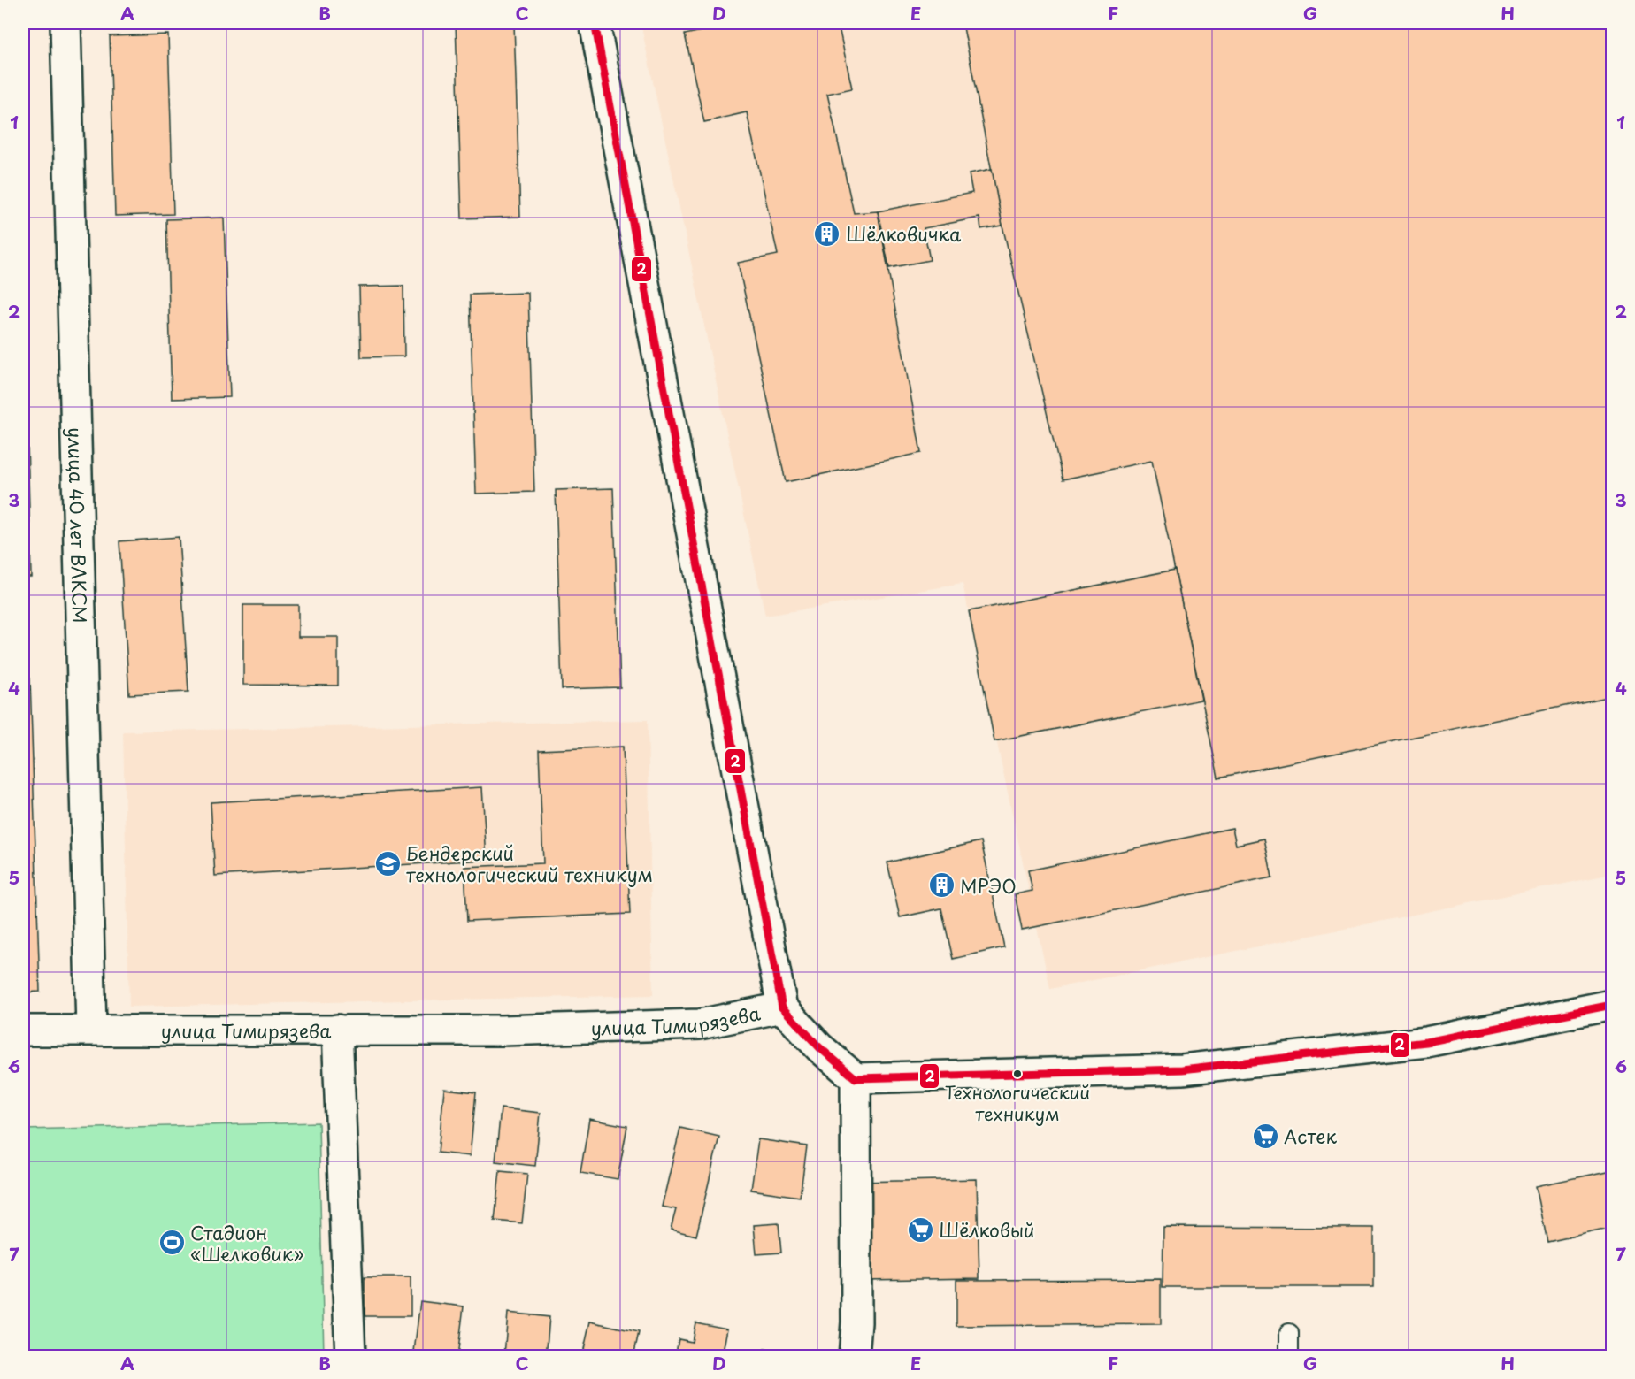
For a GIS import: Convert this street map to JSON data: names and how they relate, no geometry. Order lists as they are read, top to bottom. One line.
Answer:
{"streets":{"street":["улица 40 лет ВЛКСМ","улица Тимирязева"]},"crossings":[["улица 40 лет ВЛКСМ","улица Тимирязева"]],"places":{"building":["Шёлковичка","МРЭО"],"school or university":["Бендерский технологический техникум"],"other":["Технологический техникум"],"supermarket":["Астек","Шёлковый"],"sports":["Стадион «Шелковик»"]},"lines":["transit line 2"],"grid":{"columns":["A","B","C","D","E","F","G","H"],"rows":["1","2","3","4","5","6","7"]}}
